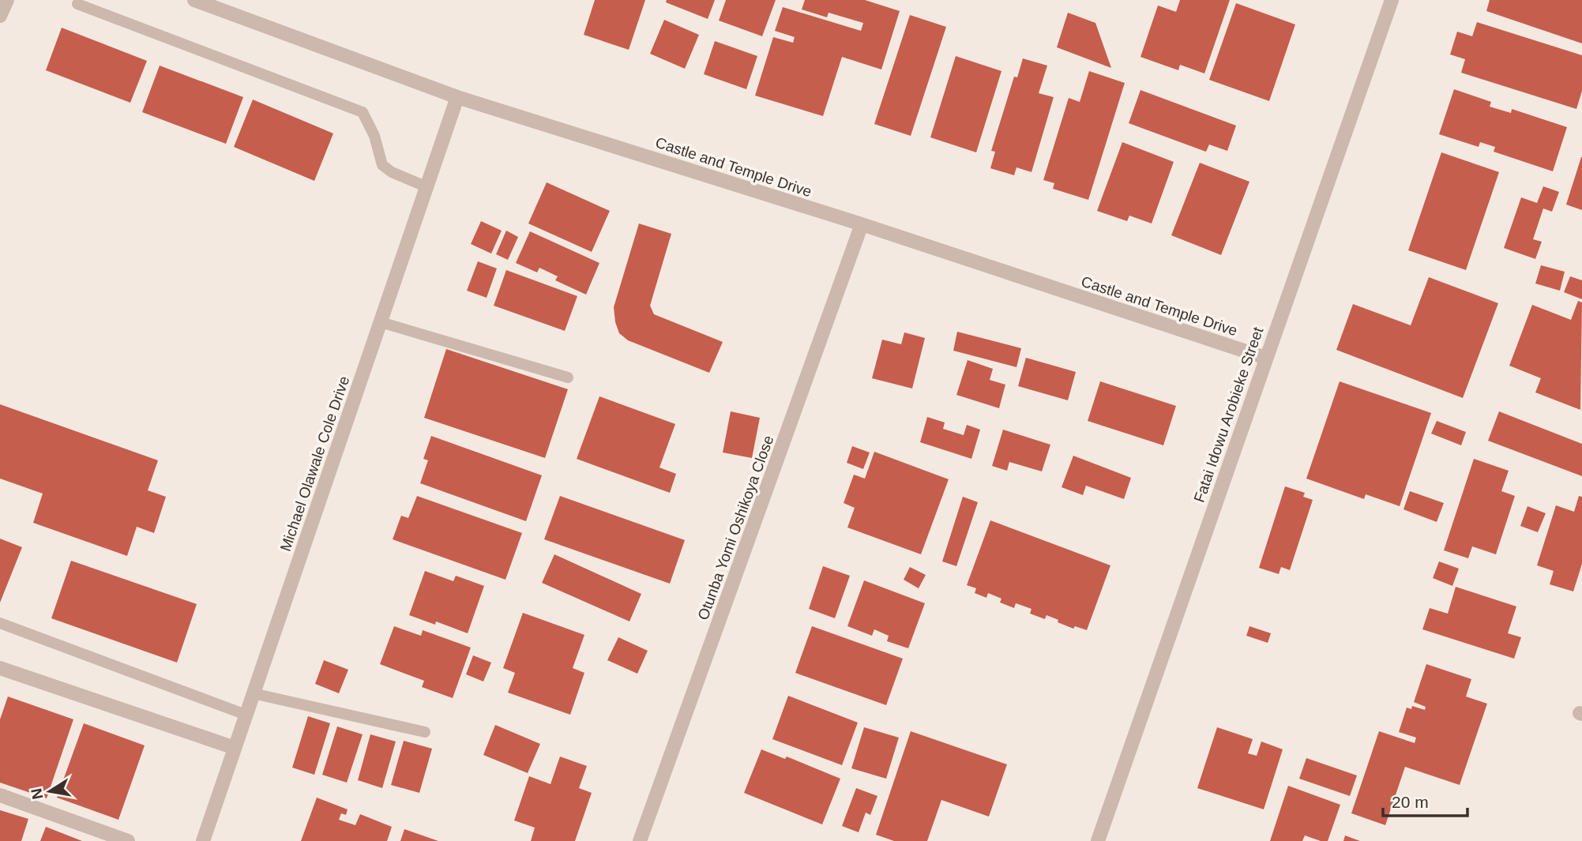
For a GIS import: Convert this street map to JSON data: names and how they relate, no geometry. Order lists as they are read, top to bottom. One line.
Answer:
{"streets":{"street":["Castle and Temple Drive","Fatai Idowu Arobieke Street","Michael Olawale Cole Drive","Otunba Yomi Oshikoya Close"]},"crossings":[["Castle and Temple Drive","Fatai Idowu Arobieke Street"],["Castle and Temple Drive","Michael Olawale Cole Drive"],["Castle and Temple Drive","Otunba Yomi Oshikoya Close"]],"scale_bar":"20 m","north":"left"}
